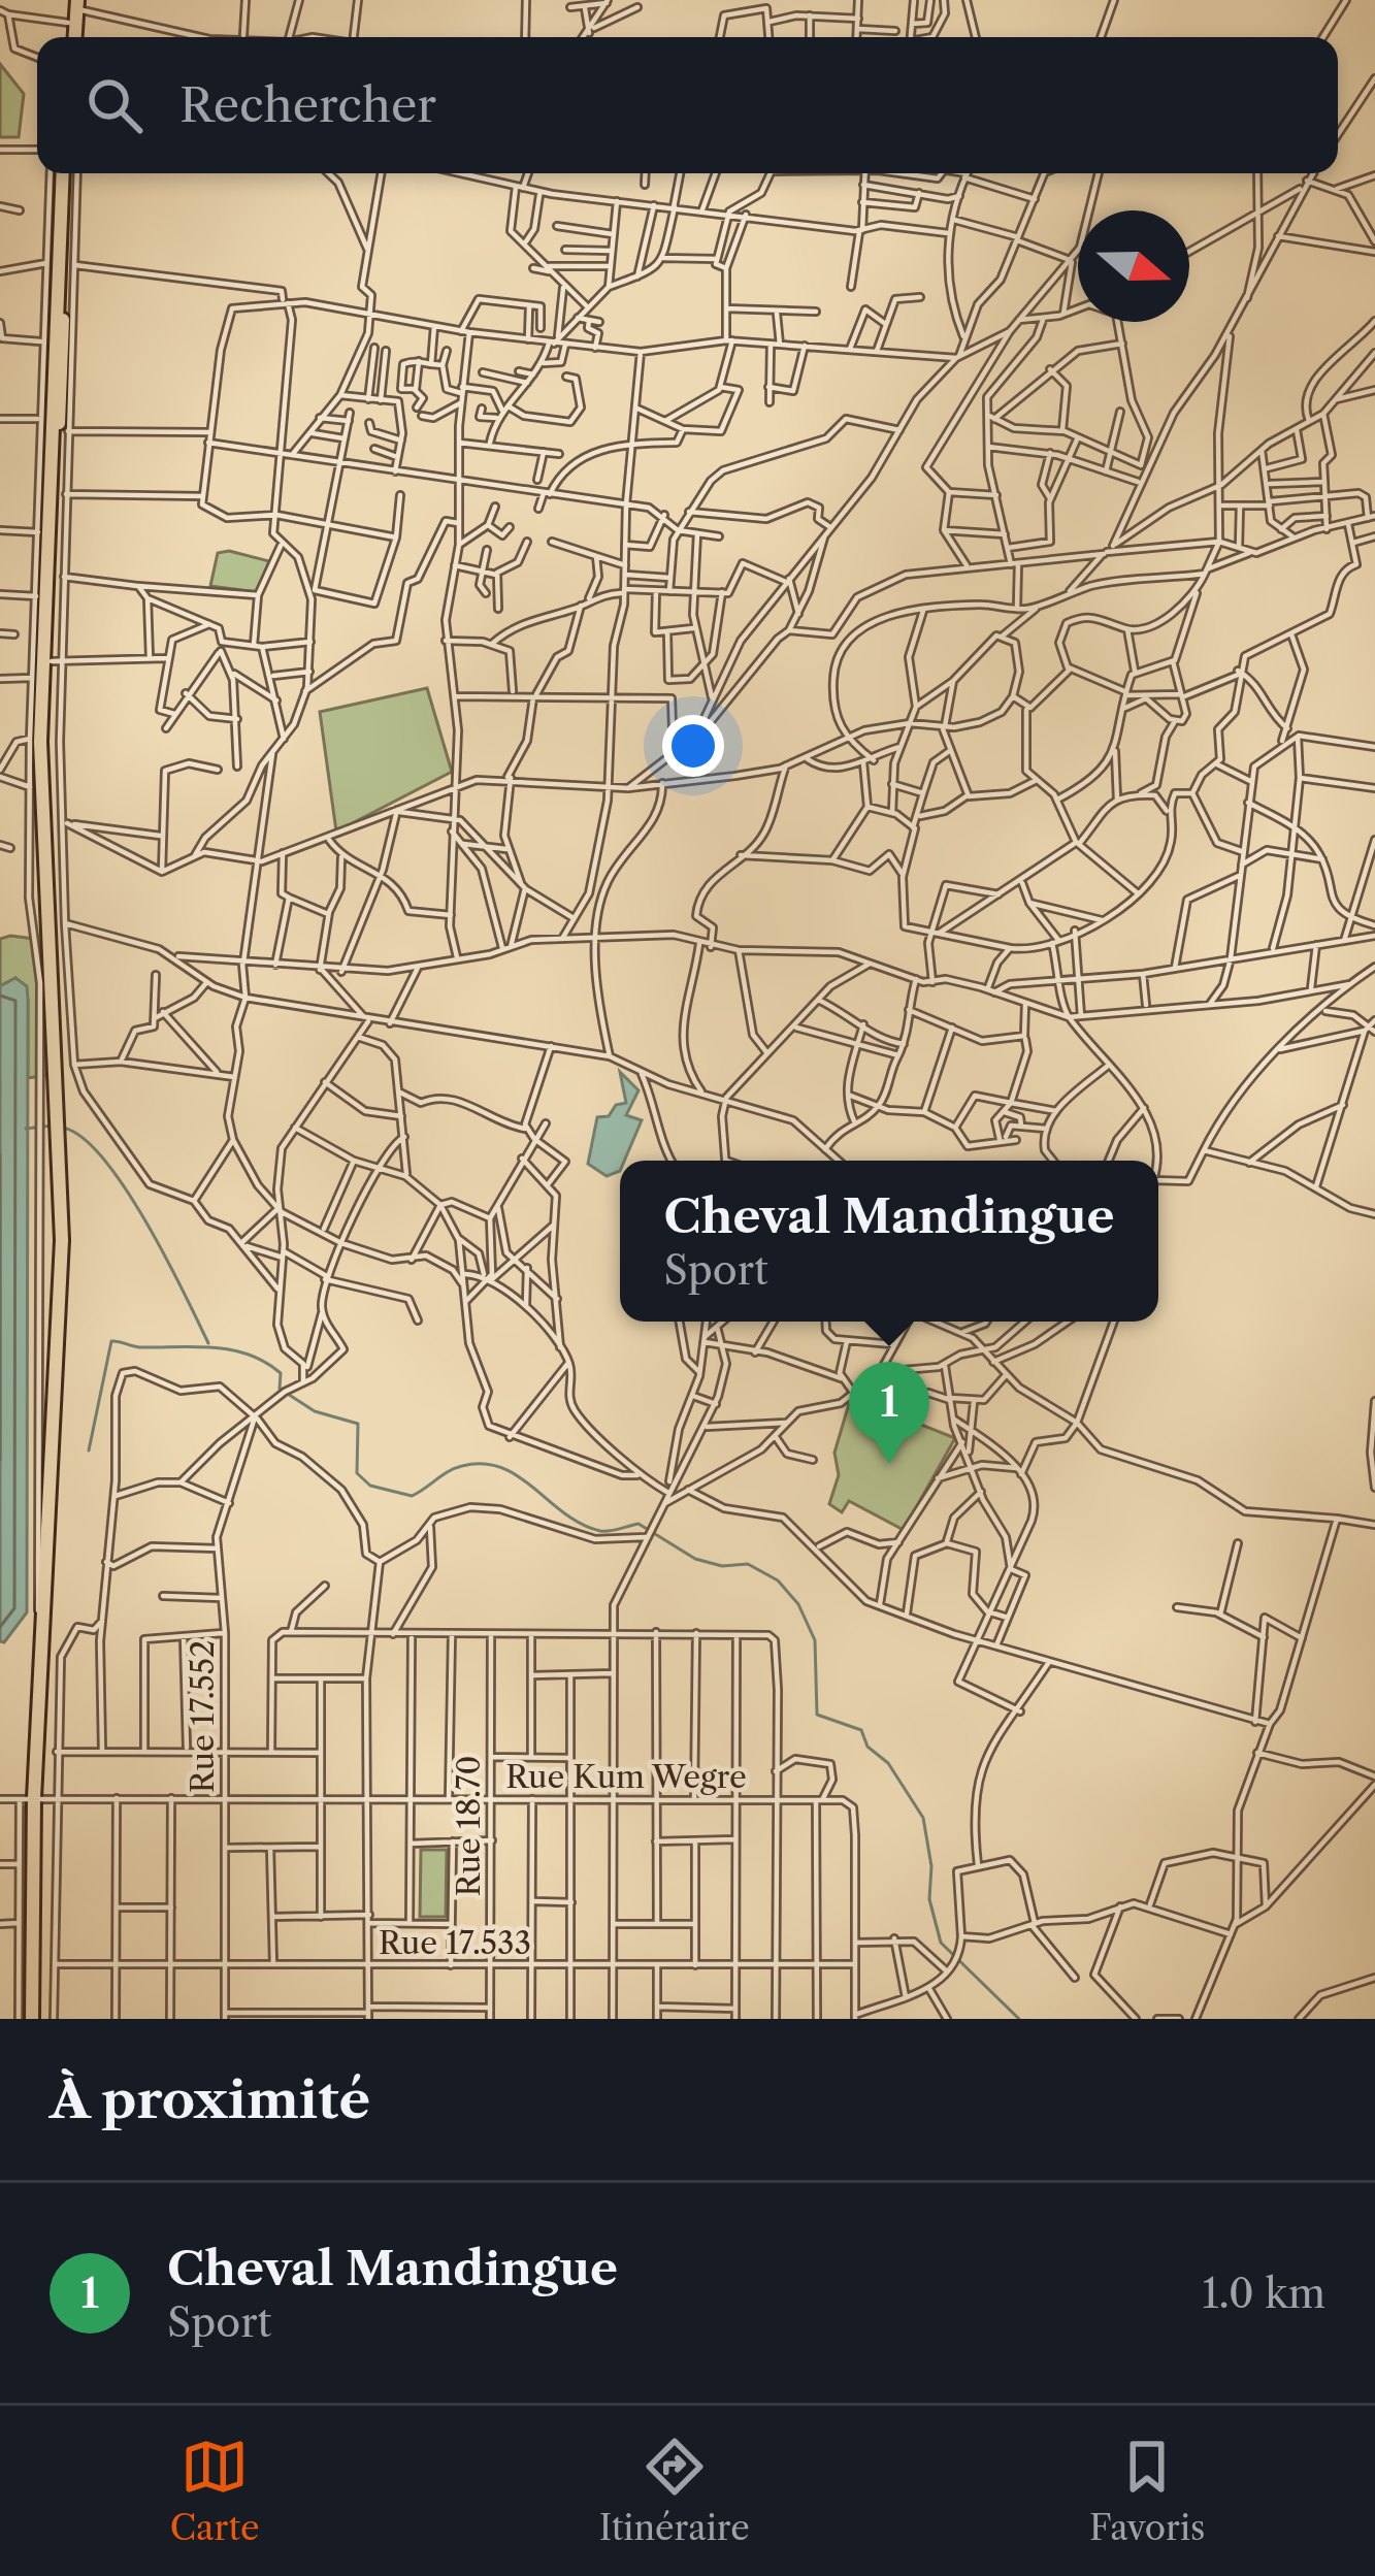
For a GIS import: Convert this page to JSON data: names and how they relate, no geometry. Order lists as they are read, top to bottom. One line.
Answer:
{"streets":{"street":["Rue 17.552","Rue Kum Wegre","Rue 18.70","Rue 17.533"]},"crossings":[["Rue 17.552","Rue Kum Wegre"],["Rue 17.552","Rue 17.533"],["Rue Kum Wegre","Rue 18.70"],["Rue 18.70","Rue 17.533"]],"north":"right","page":{"search":"Rechercher","popup":["Cheval Mandingue","Sport"],"pins":"1","heading":"À proximité","list":[{"mark":"1","name":"Cheval Mandingue","note":"Sport","value":"1.0 km"}],"nav":["Carte","Itinéraire","Favoris"]}}
